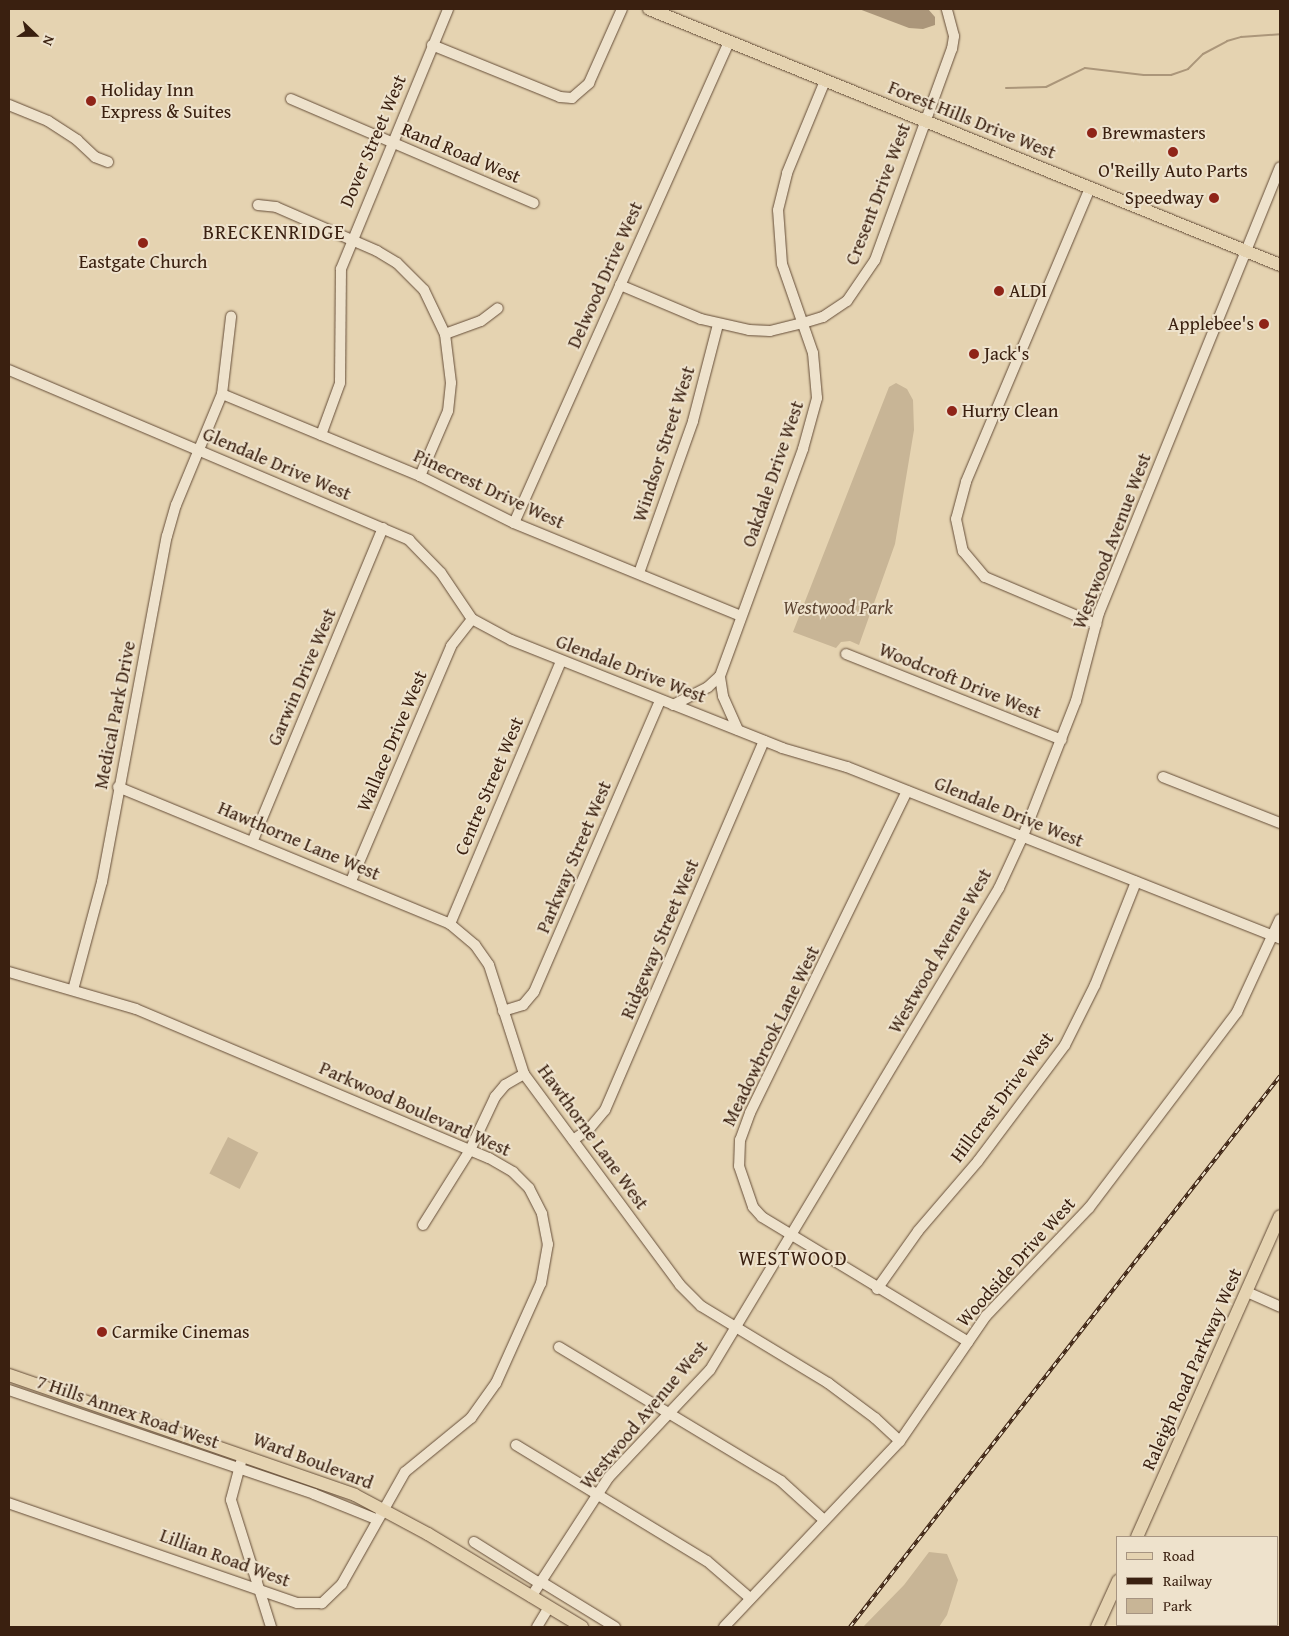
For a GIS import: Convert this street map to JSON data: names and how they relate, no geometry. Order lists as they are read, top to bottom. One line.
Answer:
{"streets":{"main road":["Forest Hills Drive West","Raleigh Road Parkway West","Ward Boulevard"],"street":["Dover Street West","Rand Road West","Cresent Drive West","Delwood Drive West","Windsor Street West","Glendale Drive West","Oakdale Drive West","Pinecrest Drive West","Westwood Avenue West","Garwin Drive West","Woodcroft Drive West","Medical Park Drive","Wallace Drive West","Centre Street West","Hawthorne Lane West","Parkway Street West","Ridgeway Street West","Meadowbrook Lane West","Hillcrest Drive West","Parkwood Boulevard West","Woodside Drive West","7 Hills Annex Road West","Lillian Road West"]},"crossings":[["Forest Hills Drive West","Cresent Drive West"],["Forest Hills Drive West","Delwood Drive West"],["Forest Hills Drive West","Oakdale Drive West"],["Forest Hills Drive West","Westwood Avenue West"],["Dover Street West","Rand Road West"],["Dover Street West","Pinecrest Drive West"],["Cresent Drive West","Delwood Drive West"],["Cresent Drive West","Windsor Street West"],["Cresent Drive West","Oakdale Drive West"],["Delwood Drive West","Pinecrest Drive West"],["Windsor Street West","Pinecrest Drive West"],["Glendale Drive West","Westwood Avenue West"],["Glendale Drive West","Garwin Drive West"],["Glendale Drive West","Medical Park Drive"],["Glendale Drive West","Wallace Drive West"],["Glendale Drive West","Centre Street West"],["Glendale Drive West","Parkway Street West"],["Glendale Drive West","Ridgeway Street West"],["Glendale Drive West","Meadowbrook Lane West"],["Glendale Drive West","Hillcrest Drive West"],["Glendale Drive West","Woodside Drive West"],["Oakdale Drive West","Pinecrest Drive West"],["Pinecrest Drive West","Medical Park Drive"],["Westwood Avenue West","Woodcroft Drive West"],["Westwood Avenue West","Hawthorne Lane West"],["Westwood Avenue West","Meadowbrook Lane West"],["Westwood Avenue West","Ward Boulevard"],["Garwin Drive West","Hawthorne Lane West"],["Medical Park Drive","Hawthorne Lane West"],["Medical Park Drive","Parkwood Boulevard West"],["Wallace Drive West","Hawthorne Lane West"],["Centre Street West","Hawthorne Lane West"],["Hawthorne Lane West","Parkway Street West"],["Hawthorne Lane West","Ridgeway Street West"],["Hawthorne Lane West","Woodside Drive West"],["Meadowbrook Lane West","Hillcrest Drive West"],["Meadowbrook Lane West","Woodside Drive West"],["Parkwood Boulevard West","7 Hills Annex Road West"],["Parkwood Boulevard West","Ward Boulevard"],["Parkwood Boulevard West","Lillian Road West"],["7 Hills Annex Road West","Ward Boulevard"],["7 Hills Annex Road West","Lillian Road West"],["Ward Boulevard","Lillian Road West"]],"districts":["BRECKENRIDGE","WESTWOOD"],"parks":["Westwood Park"],"places":["Holiday Inn Express & Suites","Brewmasters","O'Reilly Auto Parts","Speedway","Eastgate Church","ALDI","Applebee's","Jack's","Hurry Clean","Carmike Cinemas"],"legend":["Road","Railway","Park"],"north":"right"}
